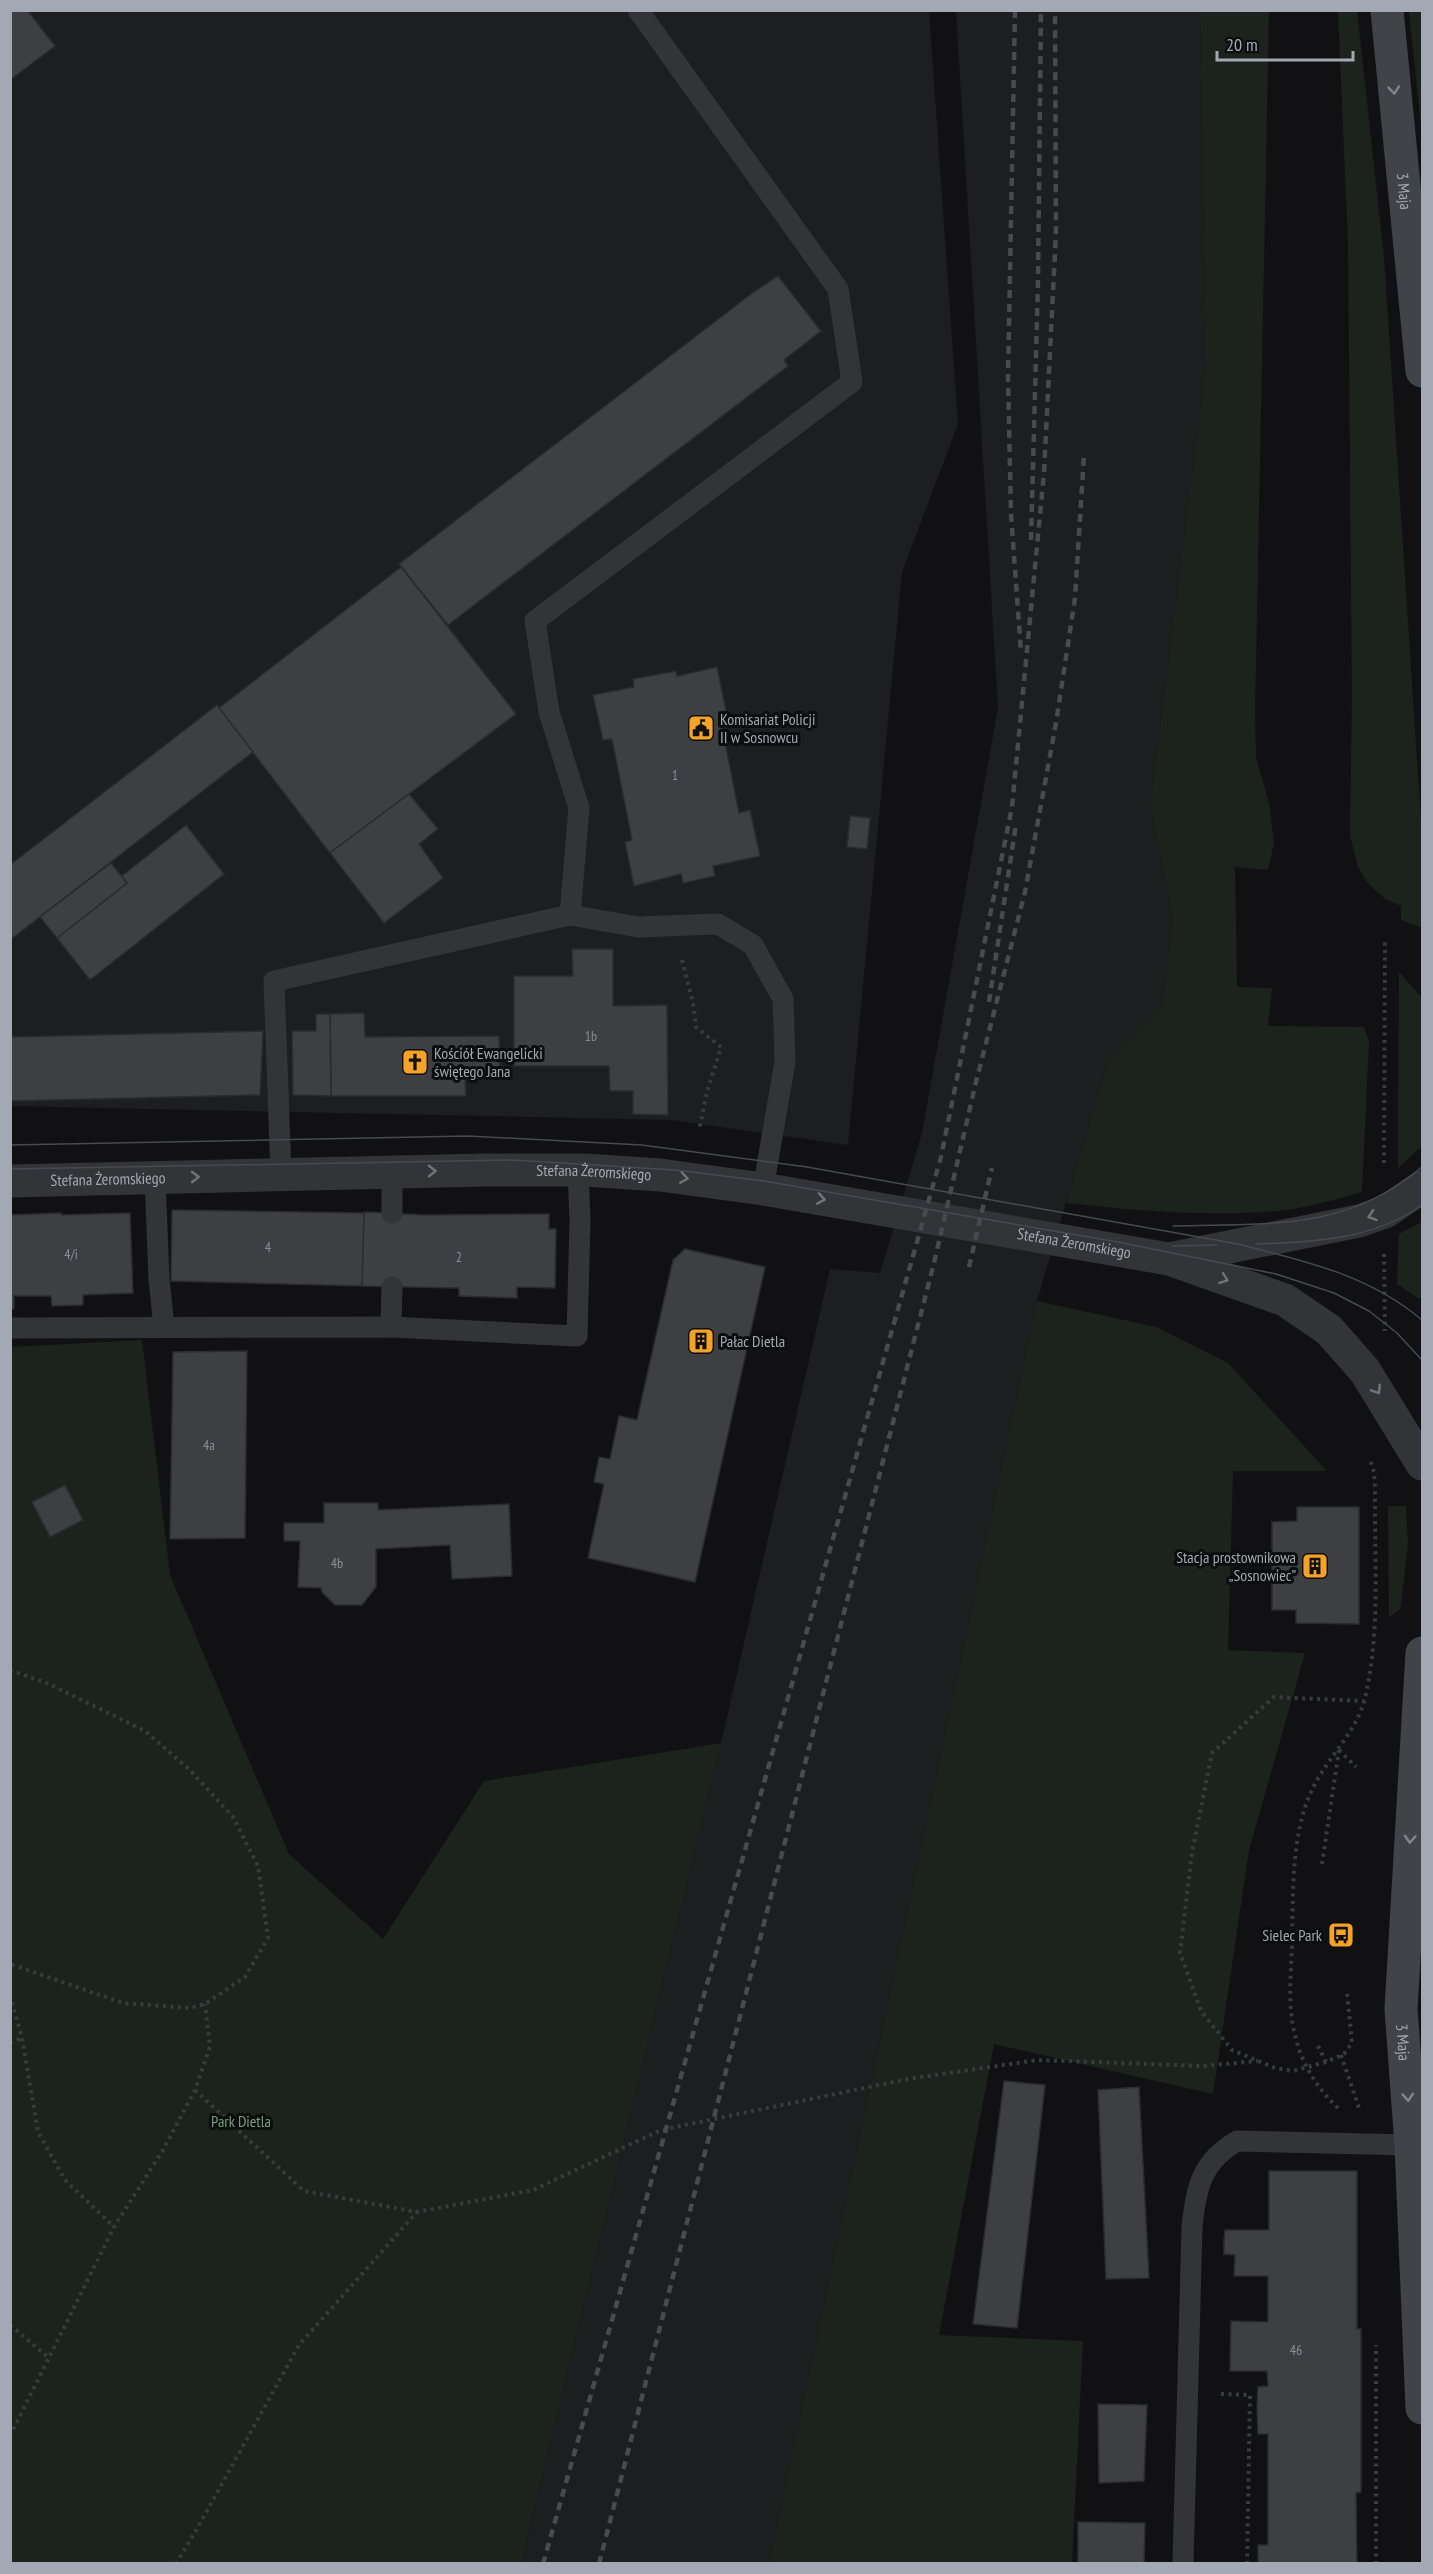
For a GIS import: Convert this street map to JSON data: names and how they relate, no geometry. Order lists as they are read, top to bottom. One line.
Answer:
{"streets":{"main road":["3 Maja"],"street":["Stefana Żeromskiego"]},"one_way":["3 Maja"],"parks":["Park Dietla"],"places":{"public building":["Komisariat Policji II w Sosnowcu"],"church":["Kościół Ewangelicki świętego Jana"],"building":["Pałac Dietla","Stacja prostownikowa „Sosnowiec”"],"bus stop":["Sielec Park"]},"house_numbers":["1","1b","4","4/i","2","4a","4b","46"],"scale_bar":"20 m"}
